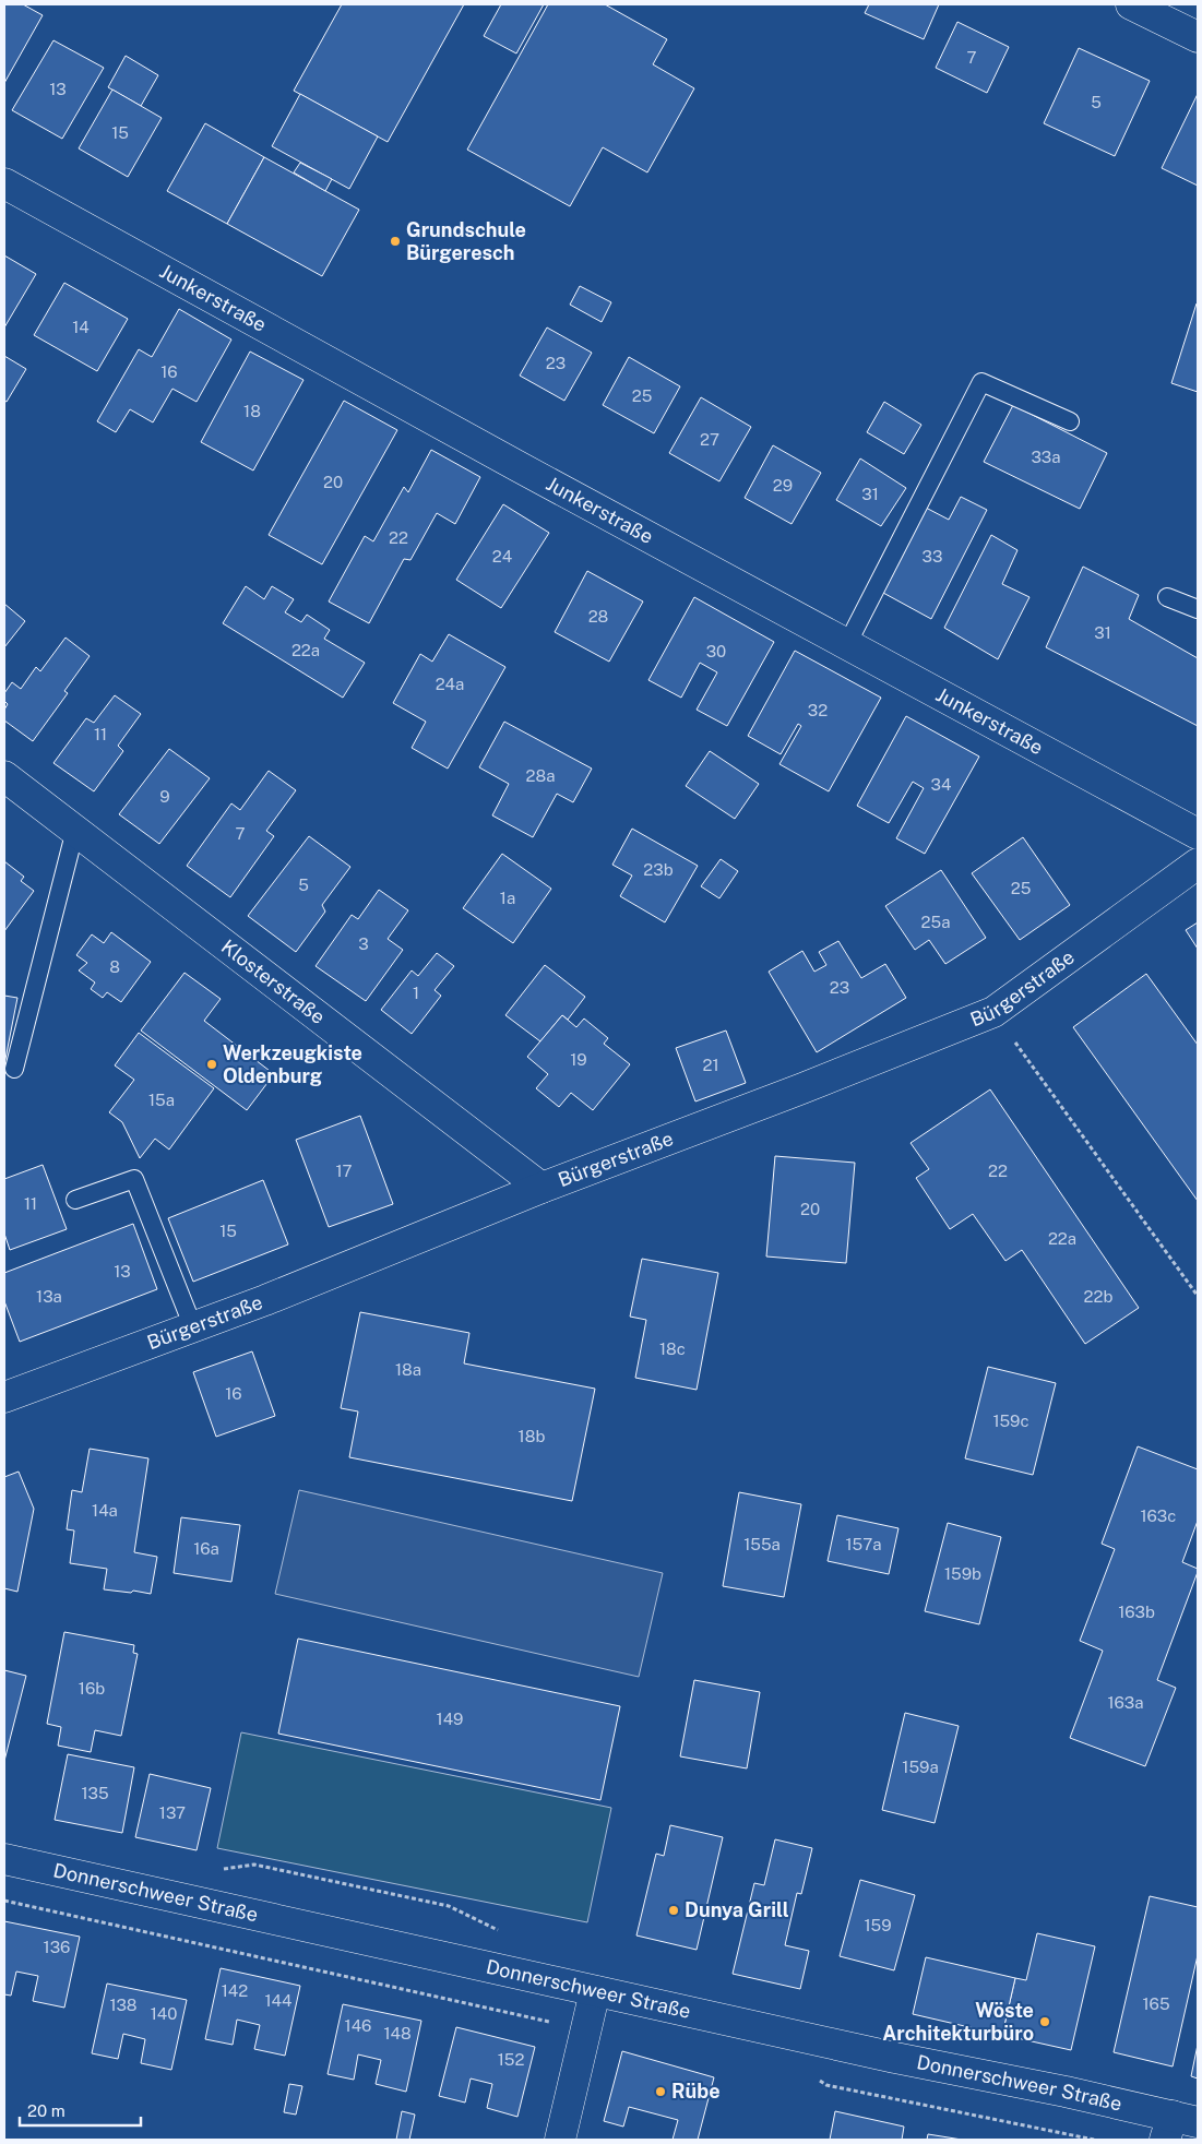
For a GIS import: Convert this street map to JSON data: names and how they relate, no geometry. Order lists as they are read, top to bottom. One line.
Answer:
{"streets":{"street":["Junkerstraße","Klosterstraße","Bürgerstraße","Donnerschweer Straße"]},"crossings":[["Klosterstraße","Bürgerstraße"]],"places":["Grundschule Bürgeresch","Werkzeugkiste Oldenburg","Dunya Grill","Wöste Architekturbüro","Rübe"],"house_numbers":["7","13","5","15","14","23","16","25","18","27","33a","20","29","31","22","24","33","28","31","22a","30","24a","32","11","28a","34","9","7","23b","5","25","1a","25a","3","8","23","1","19","21","15a","17","22","11","20","15","22a","13","13a","22b","18c","18a","16","159c","18b","14a","163c","155a","157a","16a","159b","163b","16b","163a","149","159a","135","137","159","136","142","144","165","138","140","146","148","152"],"scale_bar":"20 m"}
